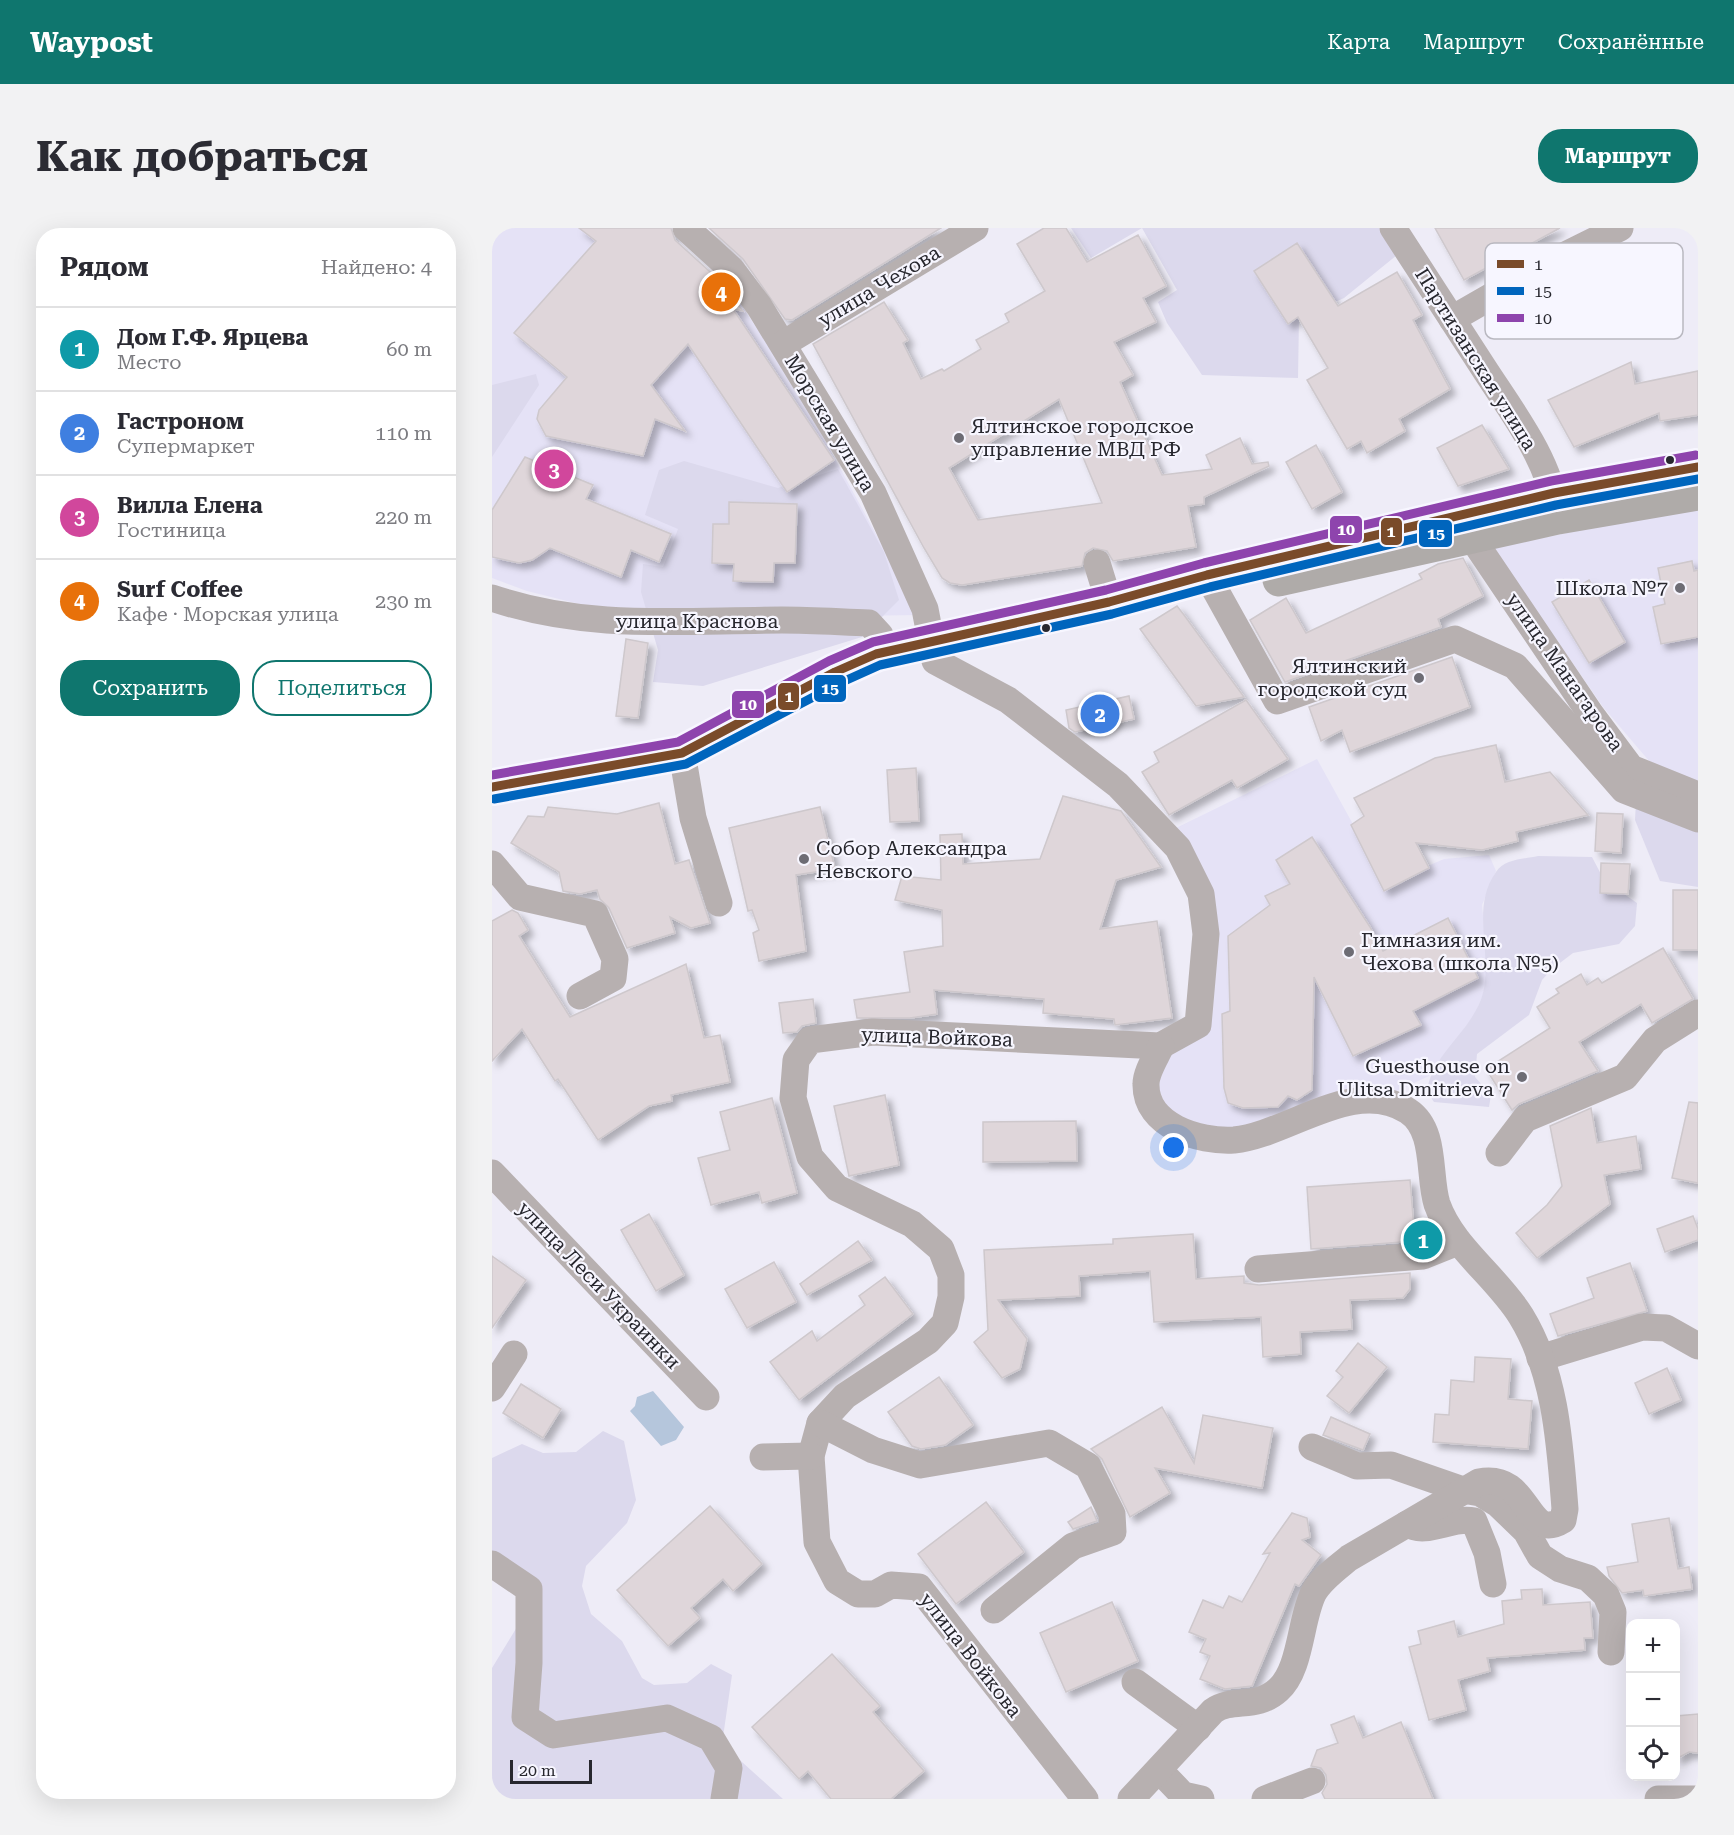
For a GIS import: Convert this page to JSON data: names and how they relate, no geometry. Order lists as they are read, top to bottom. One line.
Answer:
{"streets":{"street":["улица Чехова","Партизанская улица","Морская улица","улица Краснова","улица Манагарова","улица Войкова","улица Леси Украинки"]},"crossings":[["улица Чехова","Морская улица"]],"places":["Ялтинское городское управление МВД РФ","Школа №7","Ялтинский городской суд","Собор Александра Невского","Гимназия им. Чехова (школа №5)","Guesthouse on Ulitsa Dmitrieva 7"],"lines":["transit line 10","transit line 1","transit line 15"],"legend":["1","15","10"],"scale_bar":"20 m","page":{"header":"Waypost","nav":["Карта","Маршрут","Сохранённые"],"buttons":["Маршрут",["Сохранить","Поделиться"]],"title":"Как добраться","heading":["Рядом","Найдено: 4"],"pins":["4","3","2","1"],"list":[{"mark":"1","name":"Дом Г.Ф. Ярцева","note":"Место","value":"60 m"},{"mark":"2","name":"Гастроном","note":"Супермаркет","value":"110 m"},{"mark":"3","name":"Вилла Елена","note":"Гостиница","value":"220 m"},{"mark":"4","name":"Surf Coffee","note":"Кафе · Морская улица","value":"230 m"}],"map_buttons":["+","−"],"scale":"20 m"}}
